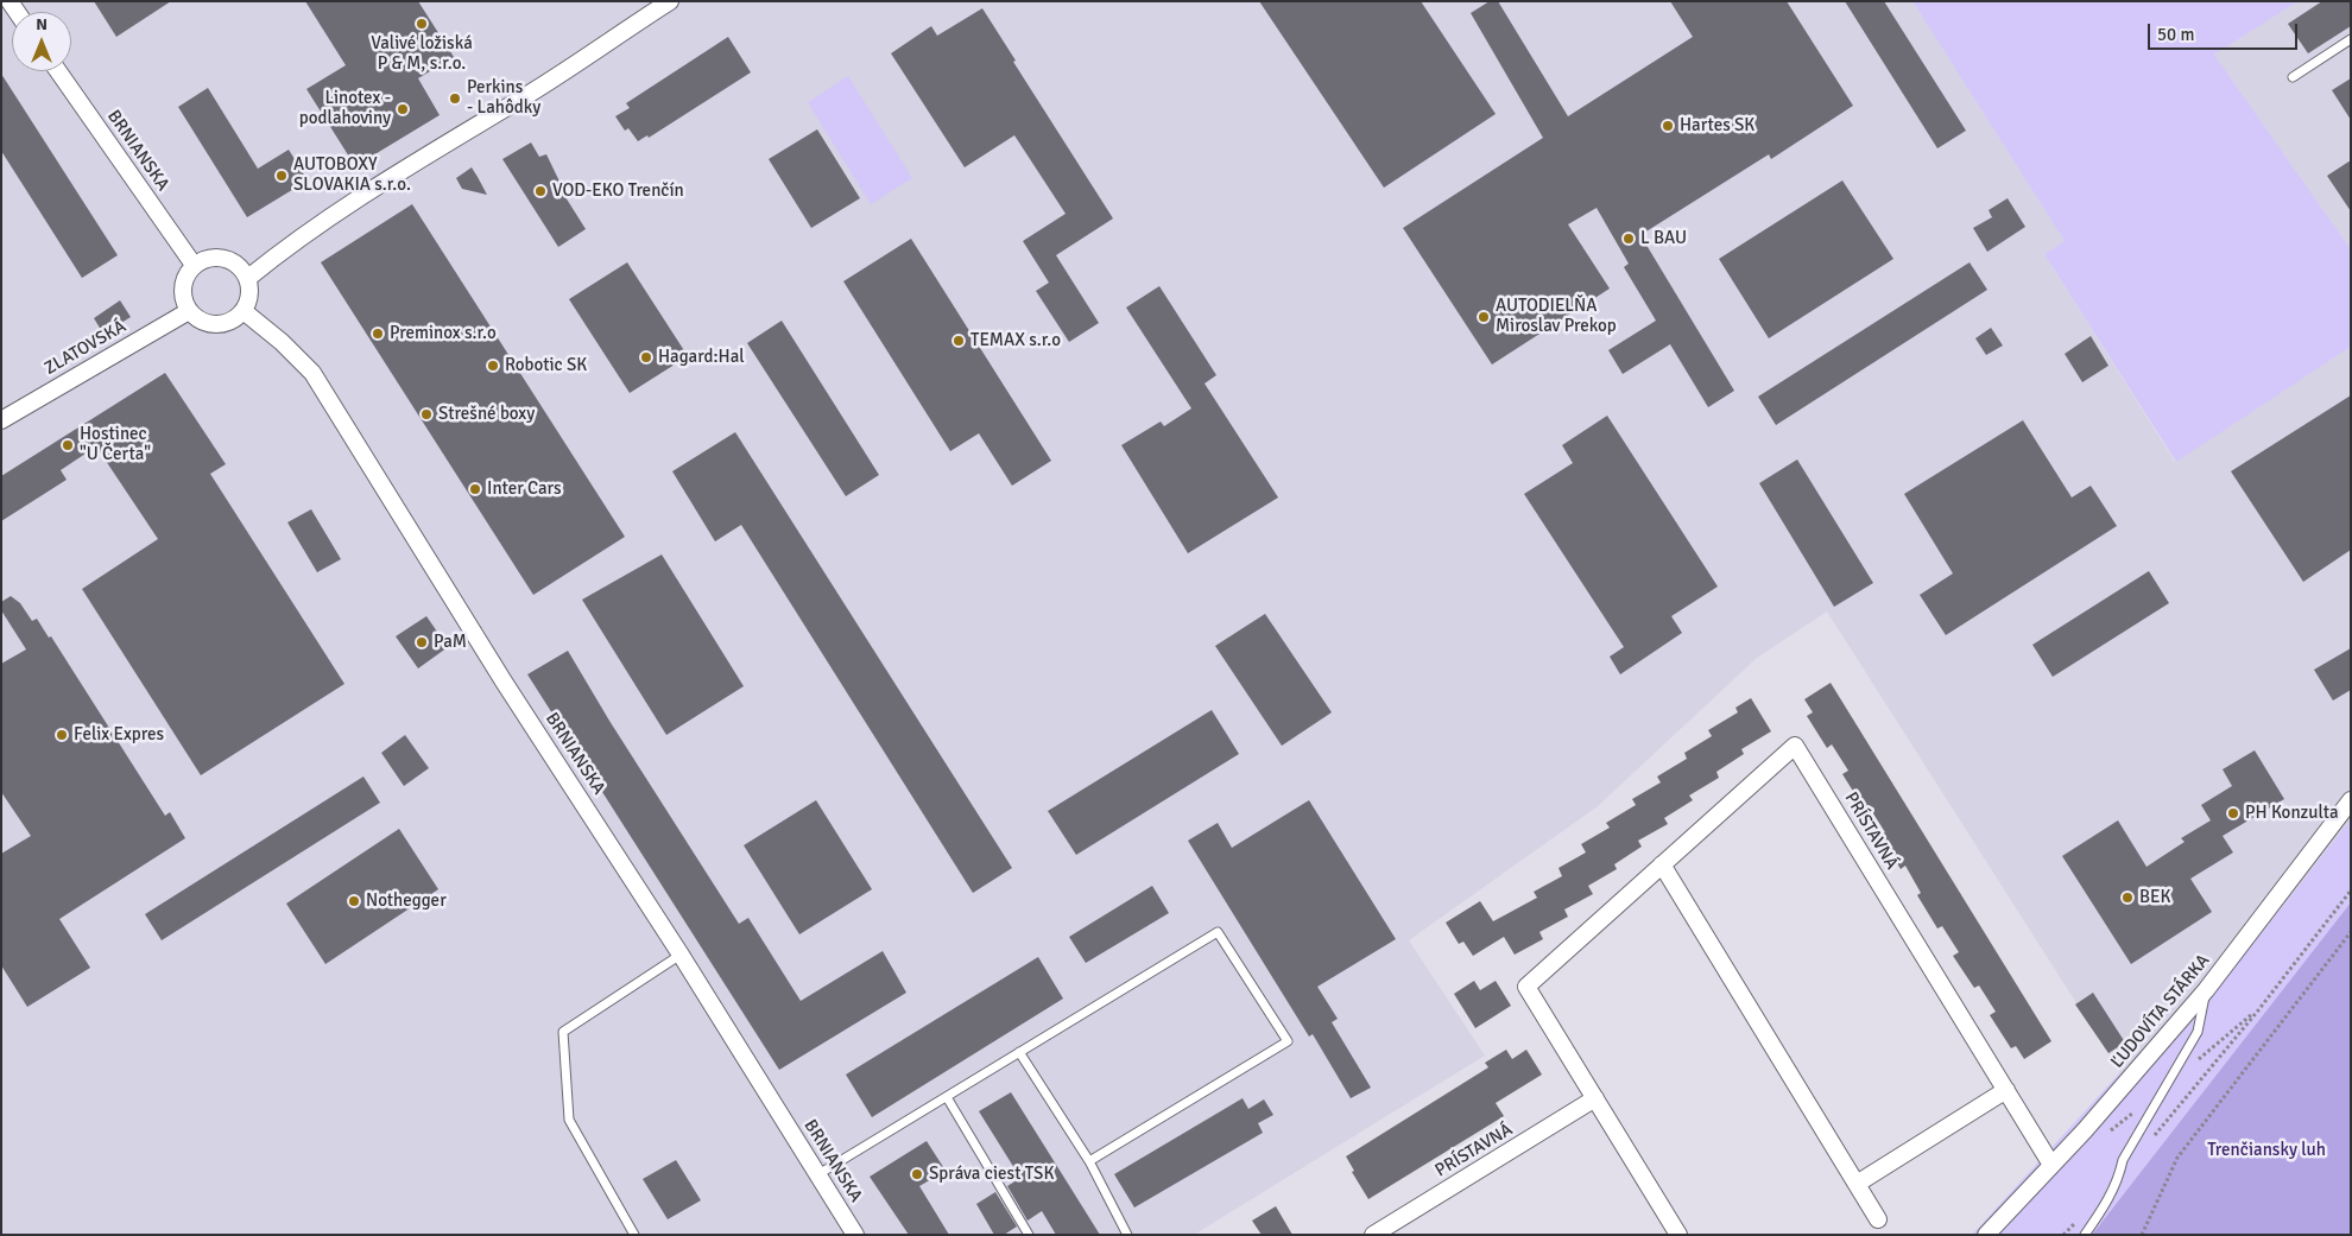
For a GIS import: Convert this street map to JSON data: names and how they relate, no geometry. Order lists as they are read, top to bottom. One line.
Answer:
{"streets":{"street":["BRNIANSKA","ZLATOVSKÁ","PRÍSTAVNÁ","ĽUDOVÍTA STÁRKA"]},"crossings":[["BRNIANSKA","ZLATOVSKÁ"],["PRÍSTAVNÁ","ĽUDOVÍTA STÁRKA"]],"parks":["Trenčiansky luh"],"places":["Valivé ložiská P & M, s.r.o.","Perkins - Lahôdky","Linotex - podlahoviny","Hartes SK","AUTOBOXY SLOVAKIA s.r.o.","VOD-EKO Trenčín","L BAU","AUTODIELŇA Miroslav Prekop","Preminox s.r.o","TEMAX s.r.o","Hagard:Hal","Robotic SK","Strešné boxy","Hostinec \"U Čerta\"","Inter Cars","PaM","Felix Expres","PH Konzulta","BEK","Nothegger","Správa ciest TSK"],"scale_bar":"50 m","north":"top"}
